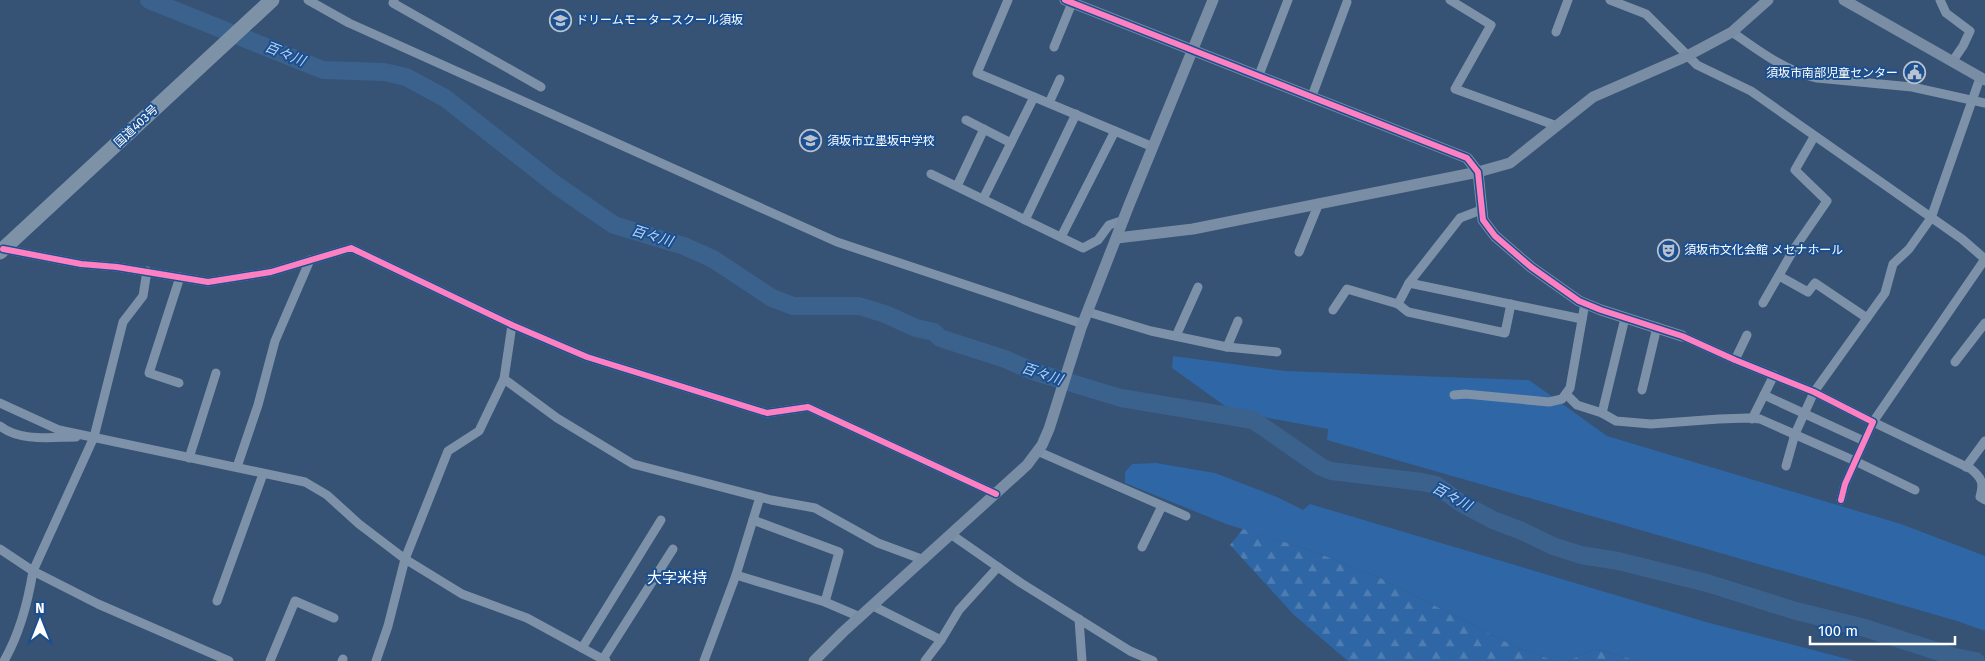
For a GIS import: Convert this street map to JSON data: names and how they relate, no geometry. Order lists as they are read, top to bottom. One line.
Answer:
{"streets":{"highway":["国道403号"]},"districts":["大字米持"],"water":["百々川"],"places":{"school or university":["ドリームモータースクール須坂","須坂市立墨坂中学校"],"public building":["須坂市南部児童センター"],"theatre":["須坂市文化会館 メセナホール"]},"scale_bar":"100 m","north":"top"}
